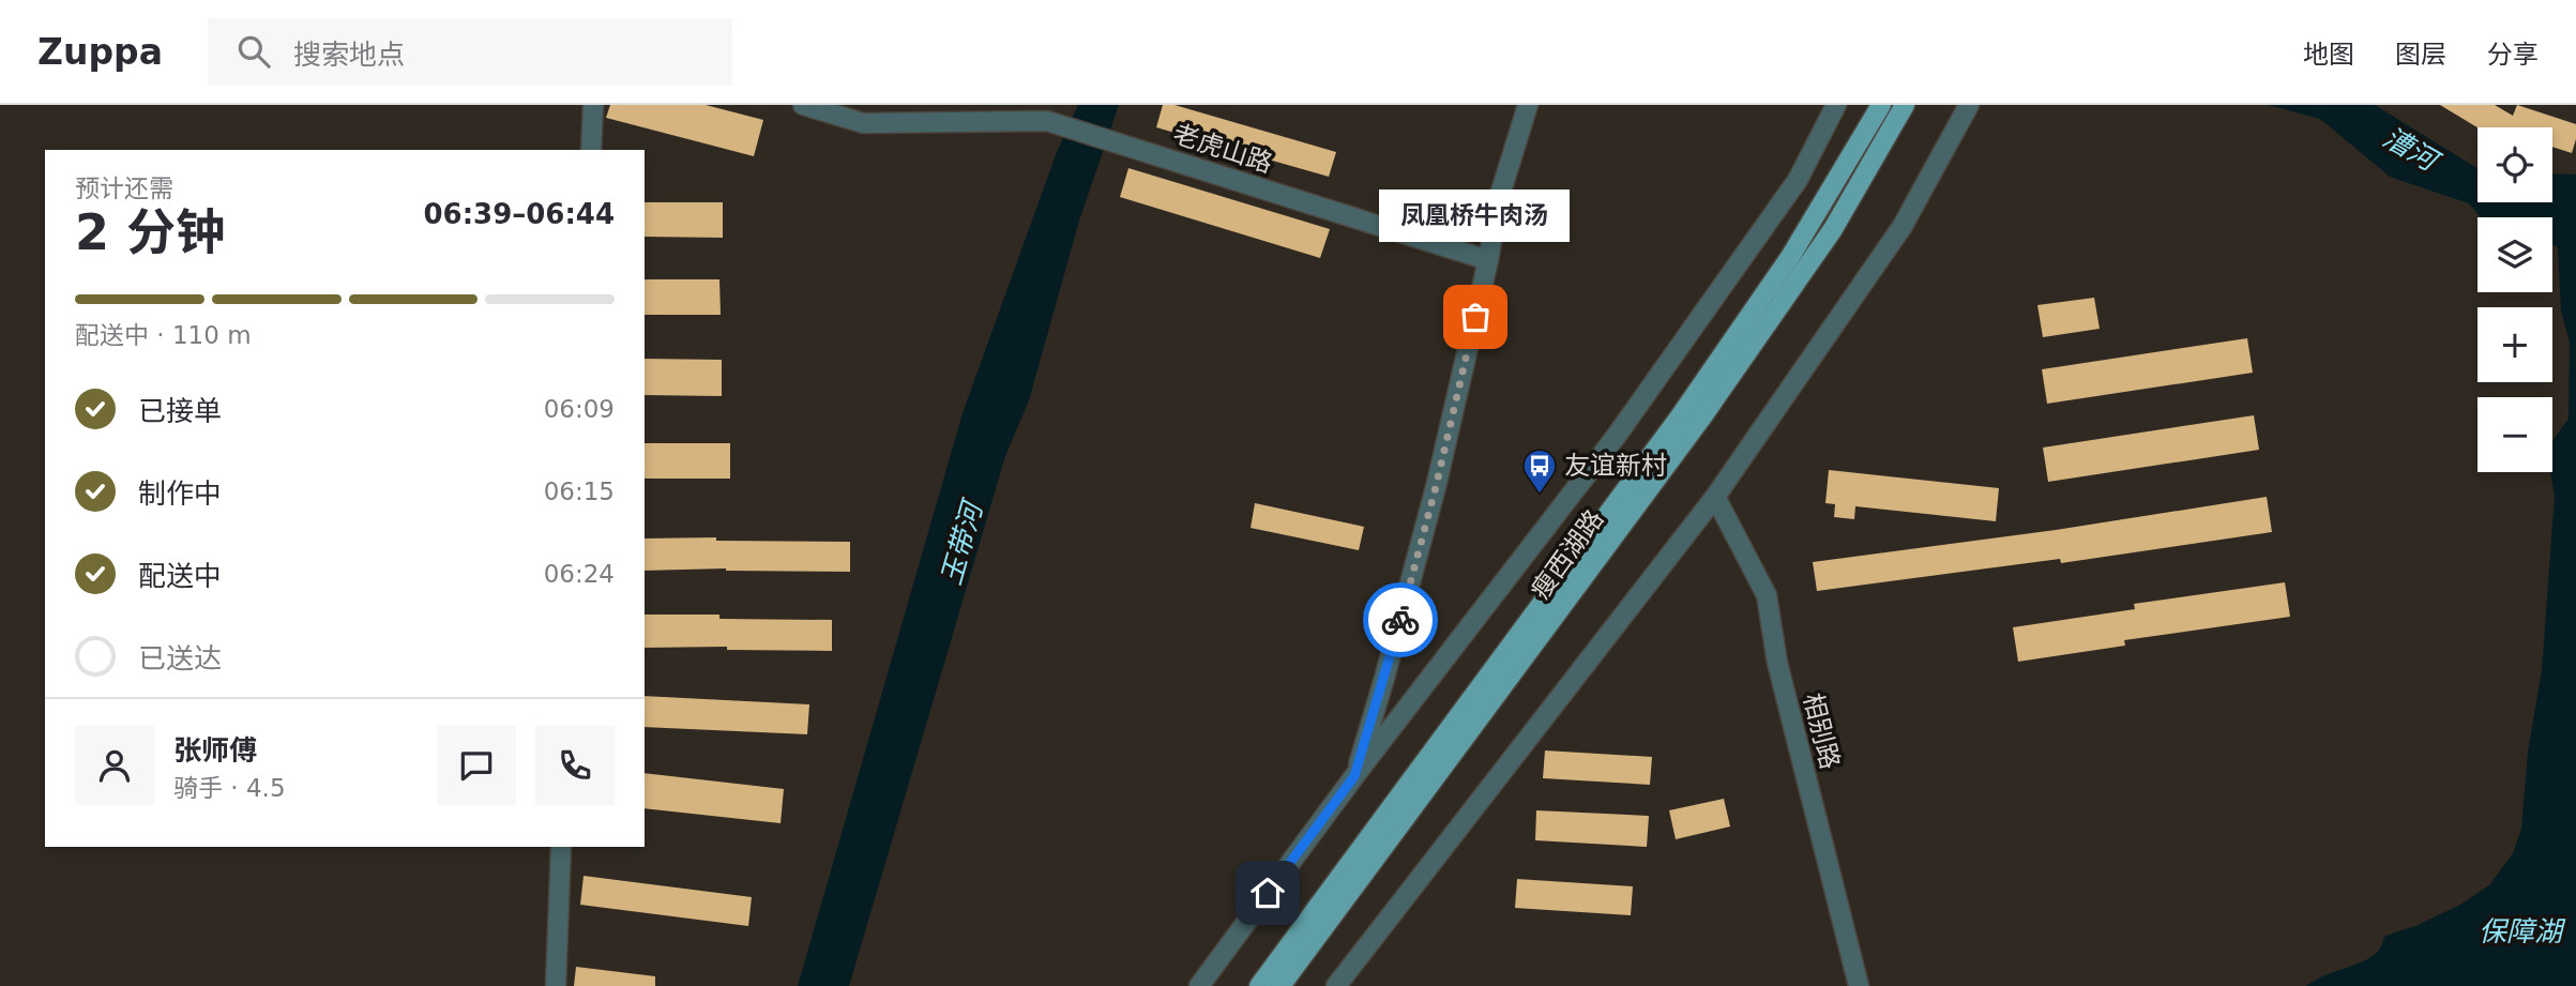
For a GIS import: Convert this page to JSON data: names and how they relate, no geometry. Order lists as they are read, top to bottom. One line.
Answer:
{"streets":{"main road":["瘦西湖路"],"street":["老虎山路","相别路"]},"water":["漕河","玉带河","保障湖"],"places":{"other":["凤凰桥牛肉汤"],"bus stop":["友谊新村"]},"page":{"header":"Zuppa","search":"搜索地点","nav":["地图","图层","分享"],"map_buttons":["+","−"],"heading":["2 分钟","预计还需","06:39–06:44"],"panel":["张师傅","骑手 · 4.5"],"bubble":"凤凰桥牛肉汤","bar":"配送中 · 110 m","list":[["已接单","06:09"],["制作中","06:15"],["配送中","06:24"],"已送达"]}}
